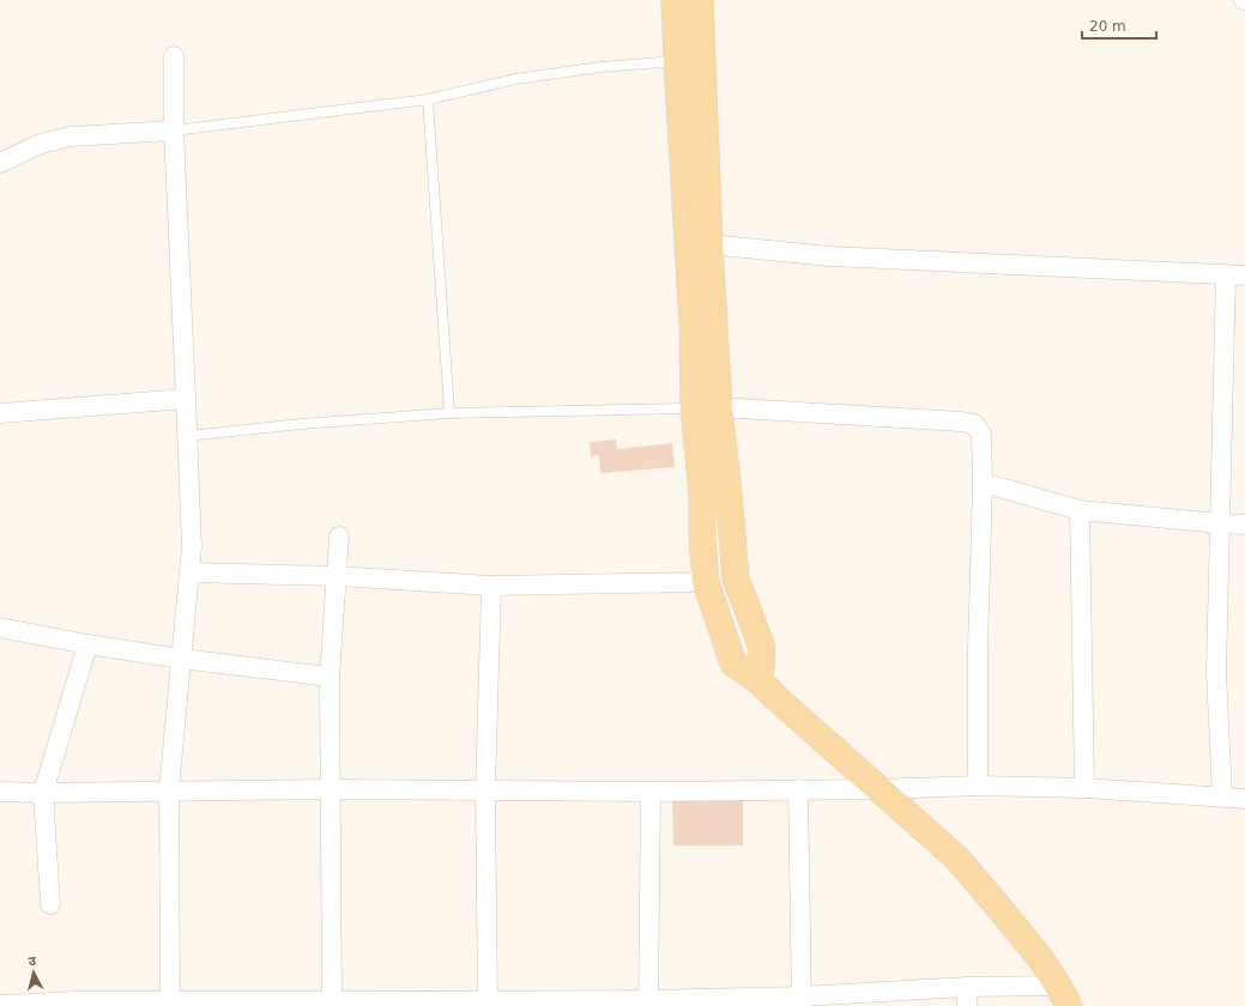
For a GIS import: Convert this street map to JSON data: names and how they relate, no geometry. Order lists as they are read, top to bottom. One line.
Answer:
{"scale_bar":"20 m","north":"top"}
